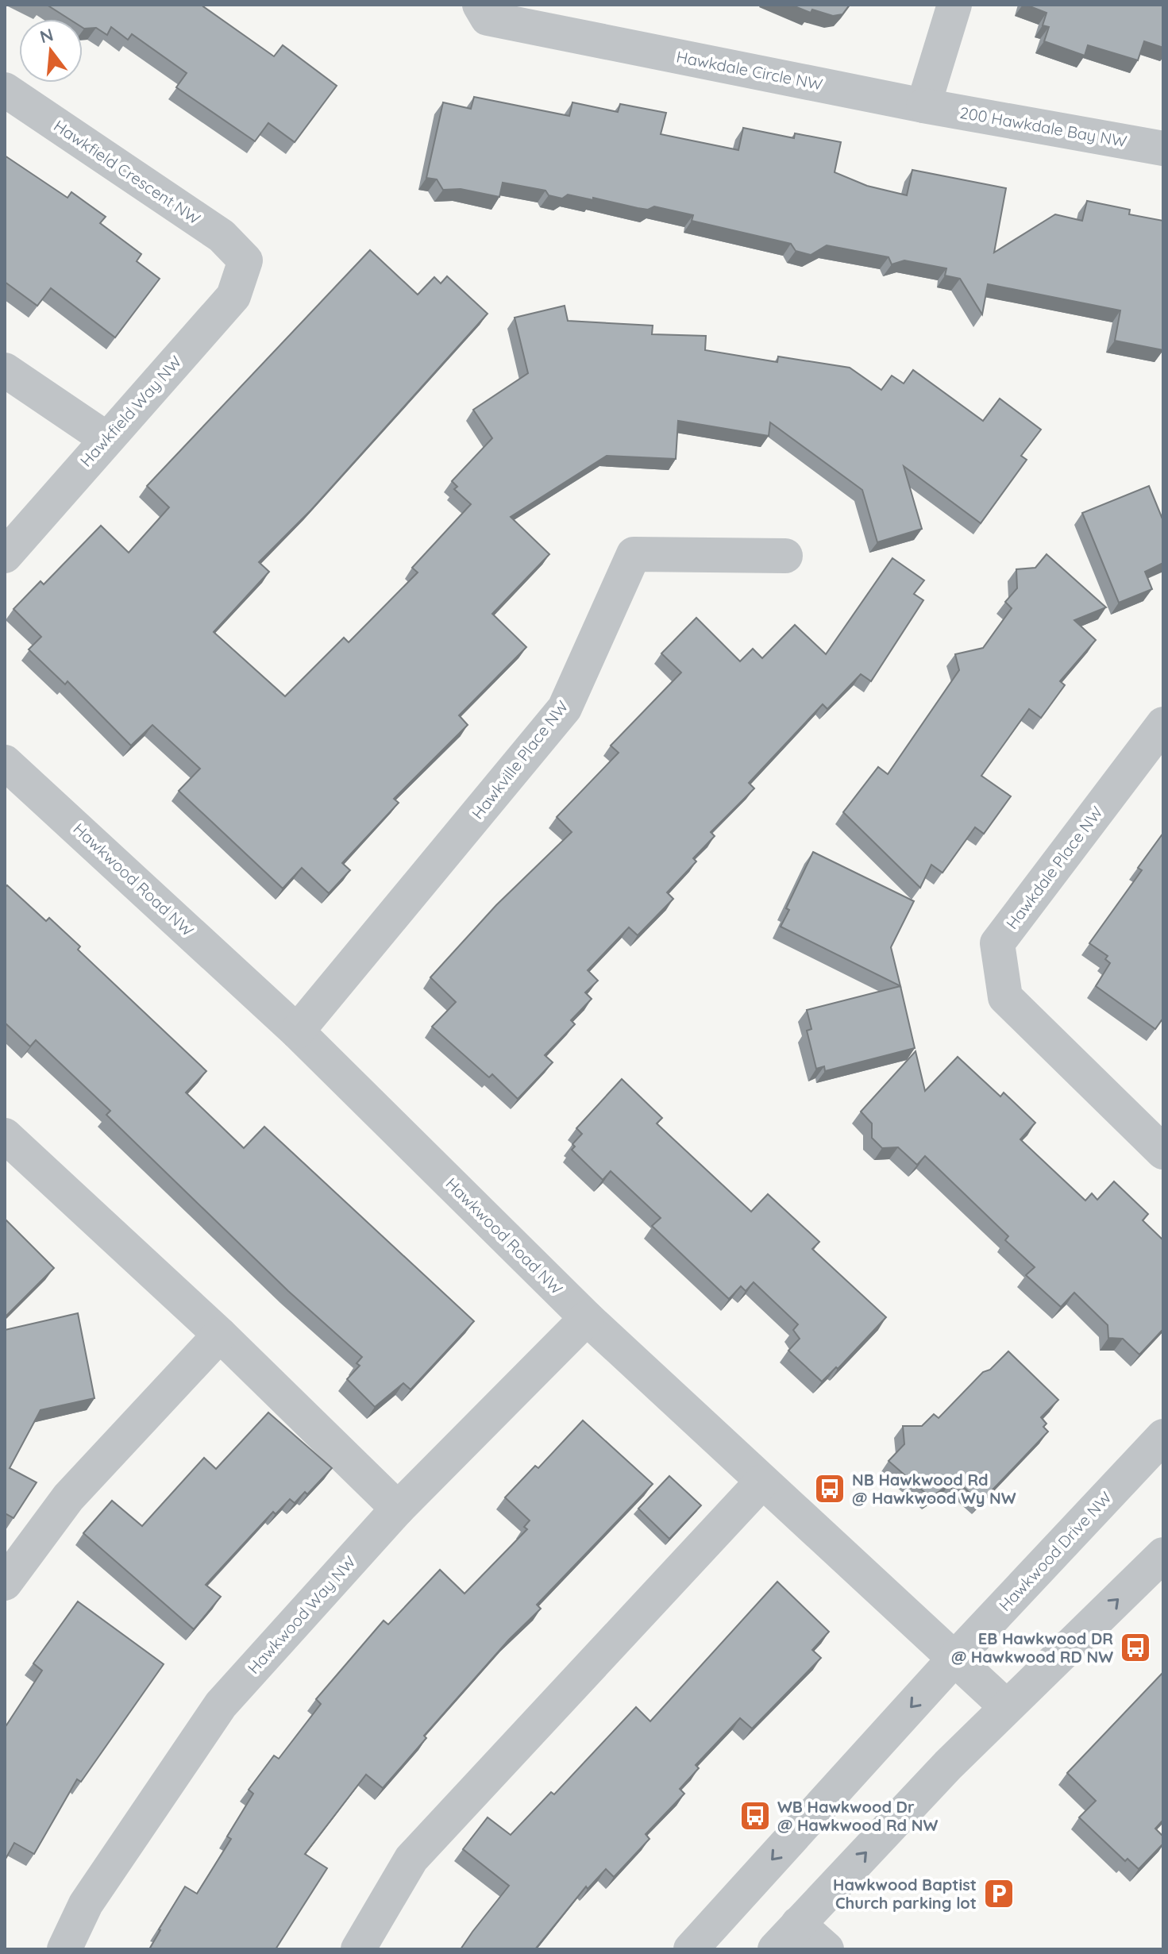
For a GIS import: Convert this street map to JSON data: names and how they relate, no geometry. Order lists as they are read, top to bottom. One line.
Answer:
{"streets":{"street":["Hawkdale Circle NW","200 Hawkdale Bay NW","Hawkfield Crescent NW","Hawkfield Way NW","Hawkville Place NW","Hawkdale Place NW","Hawkwood Road NW","Hawkwood Drive NW","Hawkwood Way NW"]},"crossings":[["Hawkdale Circle NW","200 Hawkdale Bay NW"],["Hawkfield Crescent NW","Hawkfield Way NW"],["Hawkville Place NW","Hawkwood Road NW"],["Hawkwood Road NW","Hawkwood Drive NW"],["Hawkwood Road NW","Hawkwood Way NW"]],"places":{"bus stop":["NB Hawkwood Rd @ Hawkwood Wy NW","EB Hawkwood DR @ Hawkwood RD NW","WB Hawkwood Dr @ Hawkwood Rd NW"],"parking":["Hawkwood Baptist Church parking lot"]},"north":"top"}
